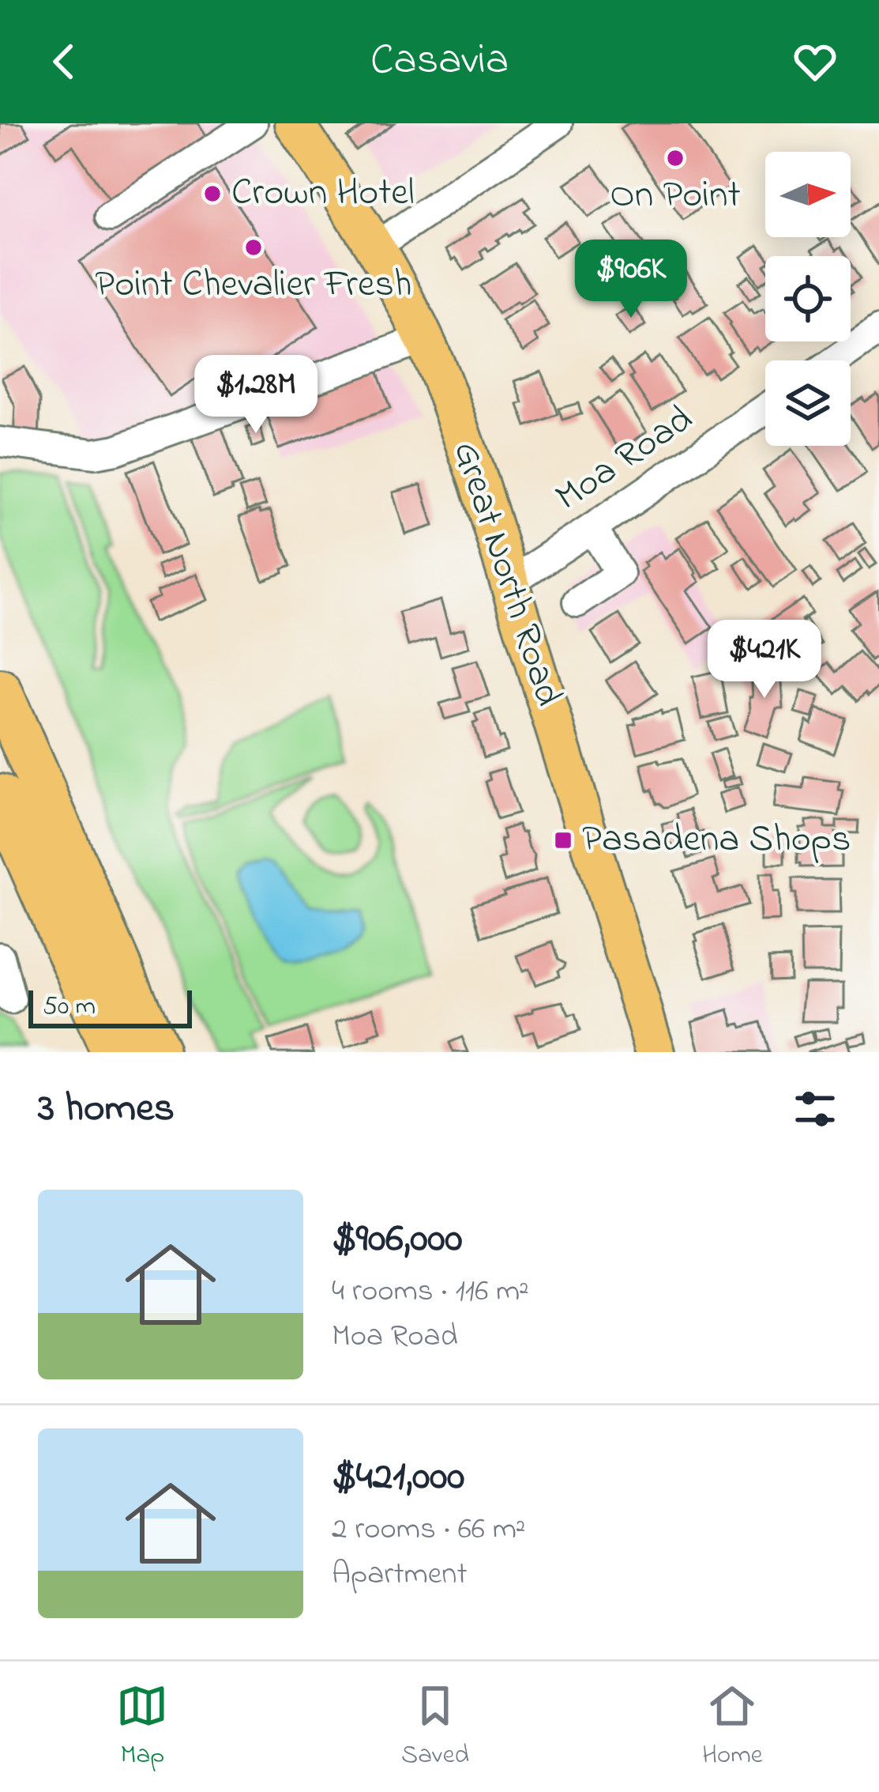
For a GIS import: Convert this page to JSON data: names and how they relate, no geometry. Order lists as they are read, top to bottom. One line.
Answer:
{"streets":{"main road":["Great North Road"],"street":["Moa Road"]},"crossings":[["Moa Road","Great North Road"]],"places":{"other":["On Point","Crown Hotel","Point Chevalier Fresh"],"transit":["Pasadena Shops"]},"scale_bar":"50 m","north":"right","page":{"header":"Casavia","price":["$906K","$1.28M","$421K"],"scale":"50 m","heading":"3 homes","list":[{"name":"$906,000","note":"4 rooms · 116 m² · Moa Road"},{"name":"$421,000","note":"2 rooms · 66 m² · Apartment"}],"tabs":["Map","Saved","Home"]}}
